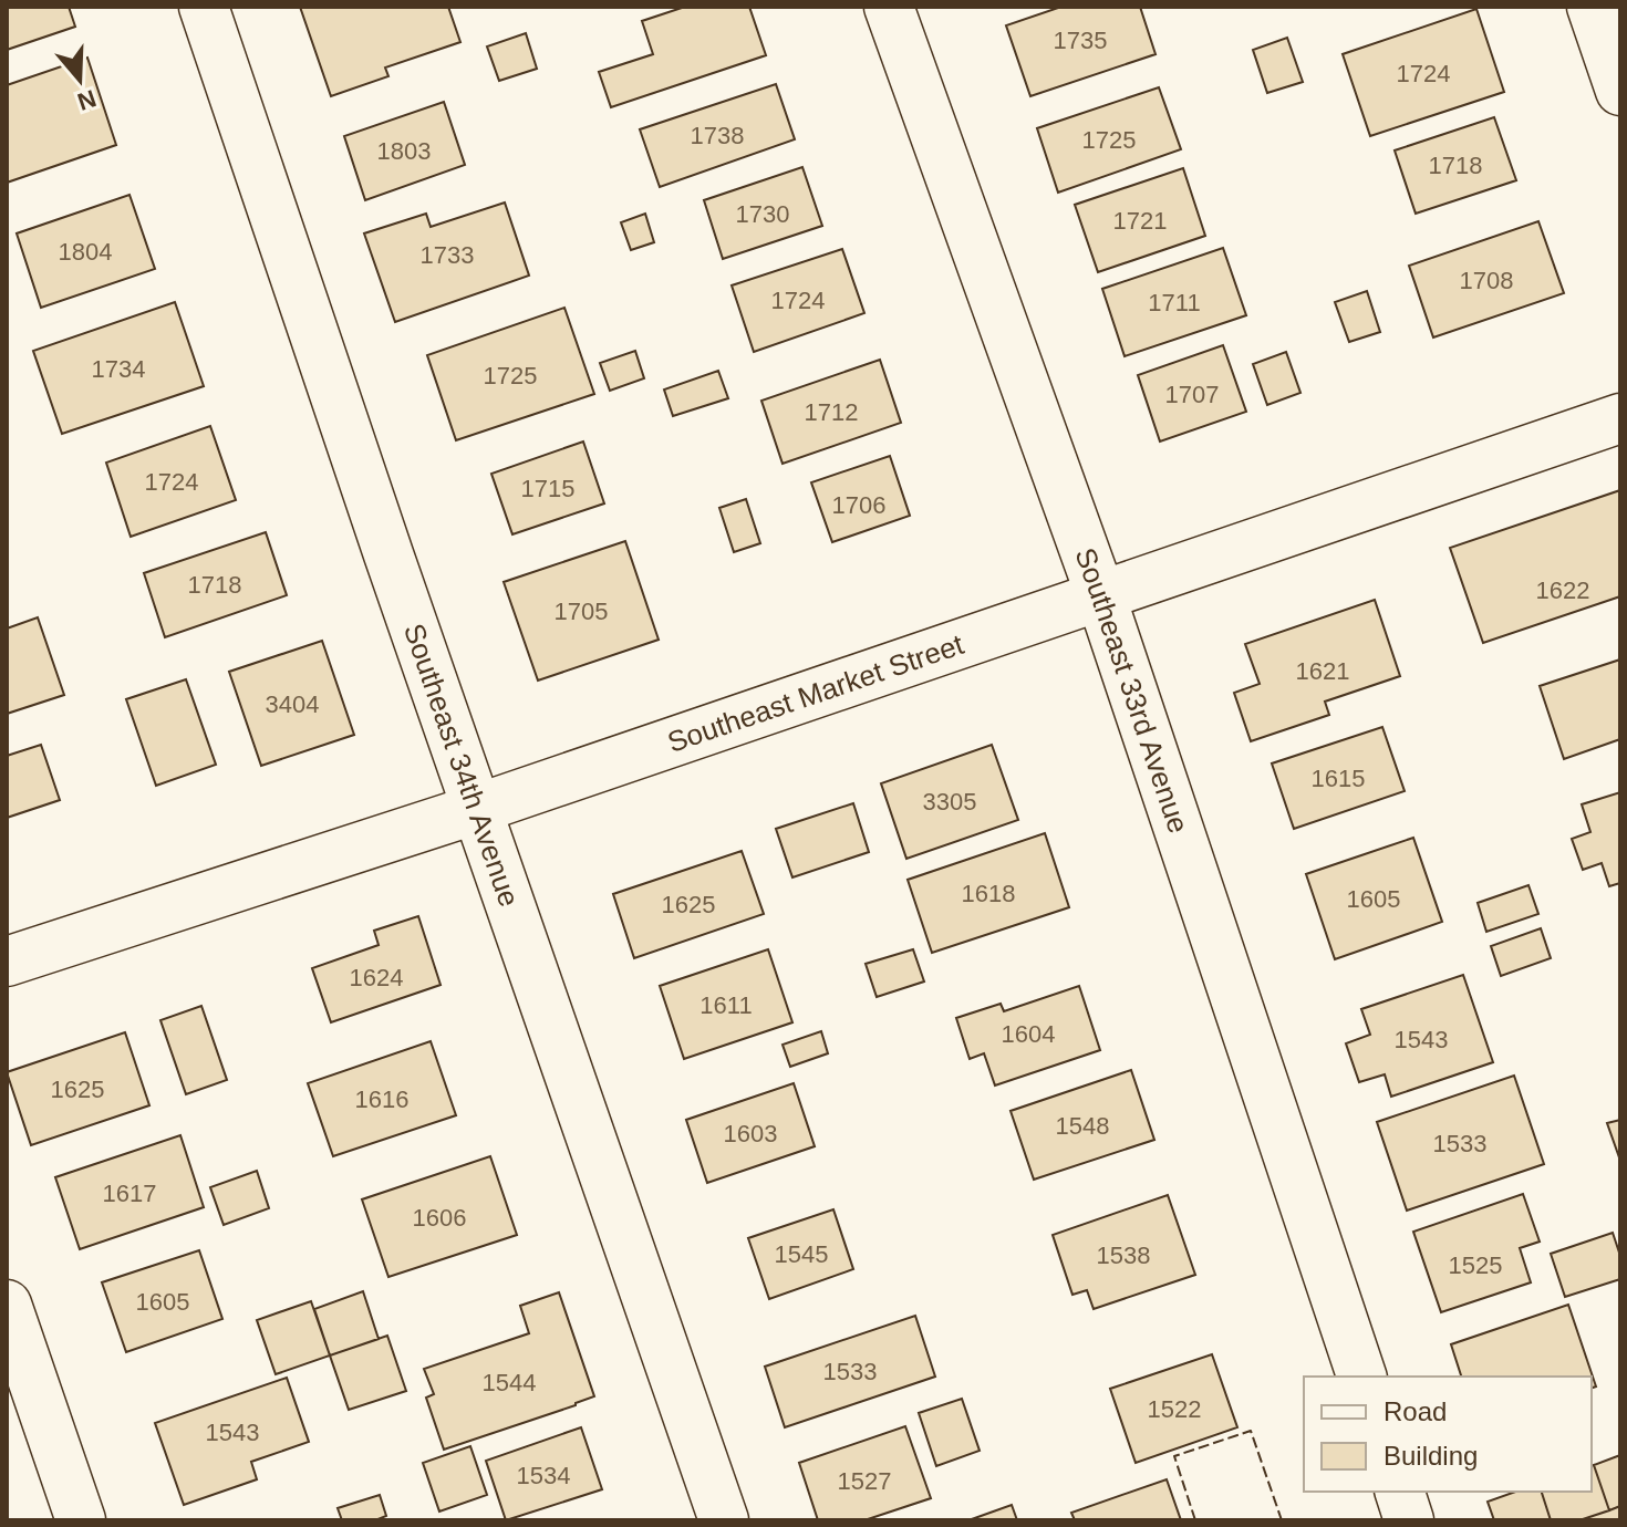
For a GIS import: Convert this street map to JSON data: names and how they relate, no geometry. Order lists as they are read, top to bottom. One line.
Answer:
{"streets":{"street":["Southeast 33rd Avenue","Southeast Market Street","Southeast 34th Avenue"]},"crossings":[["Southeast 33rd Avenue","Southeast Market Street"],["Southeast Market Street","Southeast 34th Avenue"]],"house_numbers":["1735","1724","1738","1725","1803","1718","1730","1721","1804","1733","1708","1724","1711","1734","1725","1707","1712","1724","1715","1706","1718","1622","1705","1621","3404","1615","3305","1618","1605","1625","1624","1611","1604","1543","1625","1616","1548","1603","1533","1617","1606","1545","1538","1525","1605","1533","1544","1522","1543","1534","1527"],"legend":["Road","Building"],"north":"bottom"}
